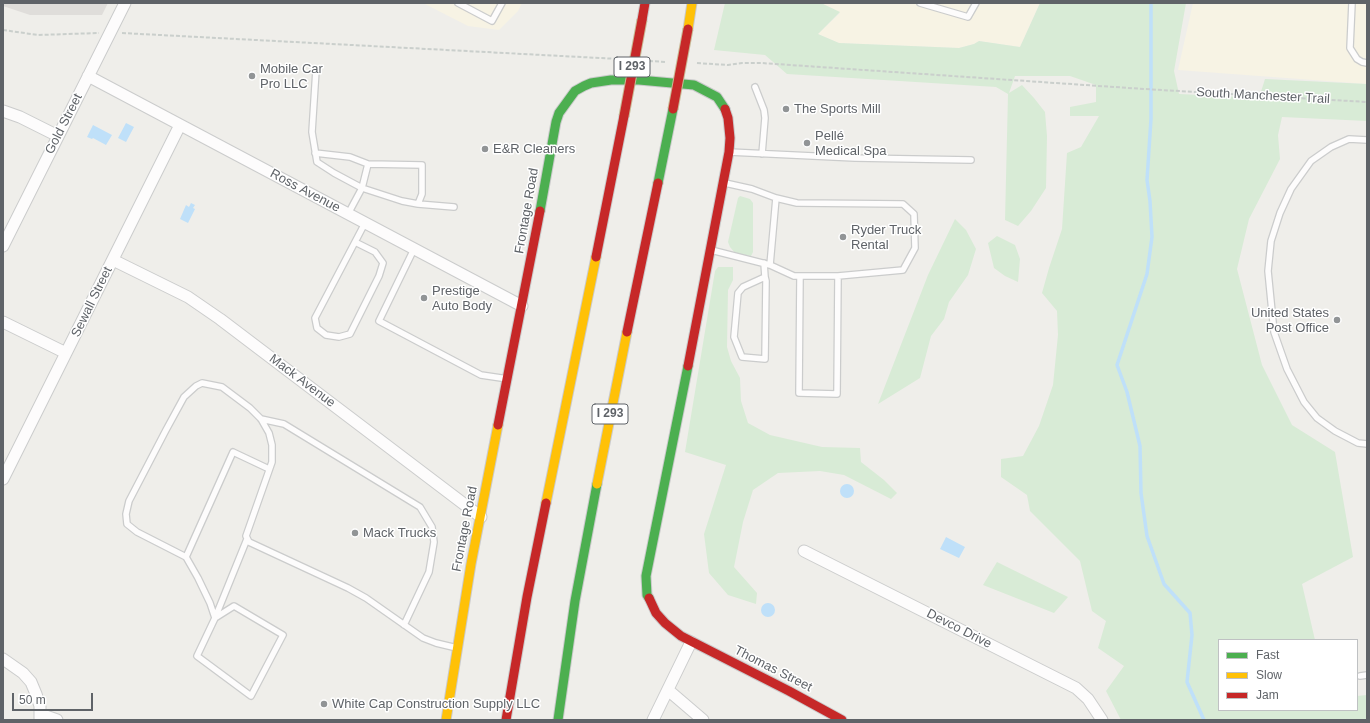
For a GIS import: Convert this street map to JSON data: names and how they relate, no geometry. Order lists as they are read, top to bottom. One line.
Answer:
{"streets":{"main road":["I 293","Frontage Road","Thomas Street"],"street":["Gold Street","Ross Avenue","Sewall Street","Mack Avenue","Devco Drive"],"path":["South Manchester Trail"]},"crossings":[["Gold Street","Ross Avenue"],["Ross Avenue","Frontage Road"],["Ross Avenue","Sewall Street"],["Frontage Road","Mack Avenue"],["Frontage Road","Thomas Street"],["Sewall Street","Mack Avenue"]],"places":["Mobile Car Pro LLC","The Sports Mill","Pellé Medical Spa","E&R Cleaners","Ryder Truck Rental","Prestige Auto Body","United States Post Office","Mack Trucks","White Cap Construction Supply LLC"],"legend":["Fast","Slow","Jam"],"scale_bar":"50 m"}
